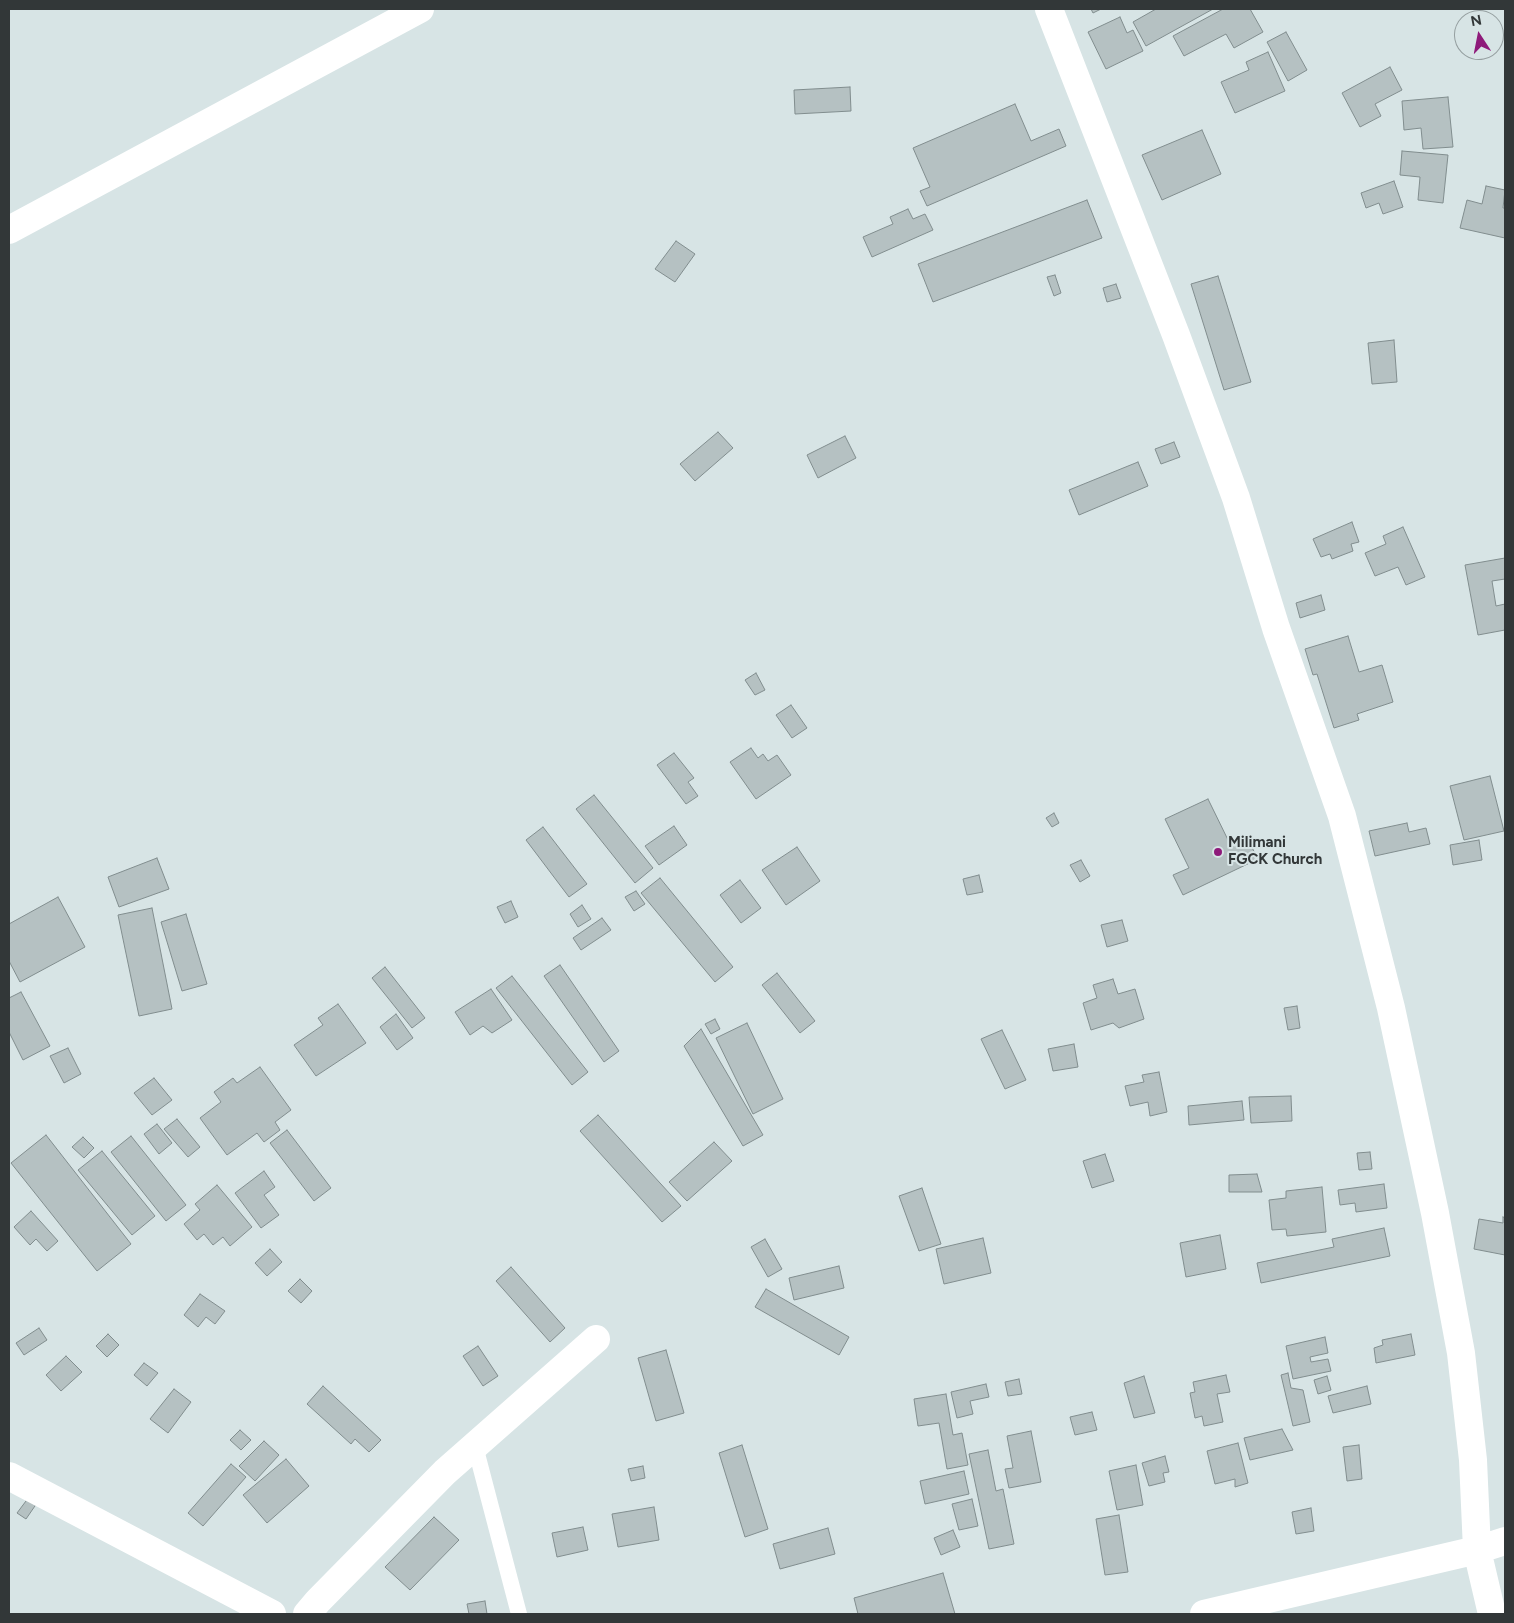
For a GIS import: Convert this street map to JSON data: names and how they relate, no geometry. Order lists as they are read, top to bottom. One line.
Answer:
{"places":["Milimani FGCK Church"],"north":"top"}
